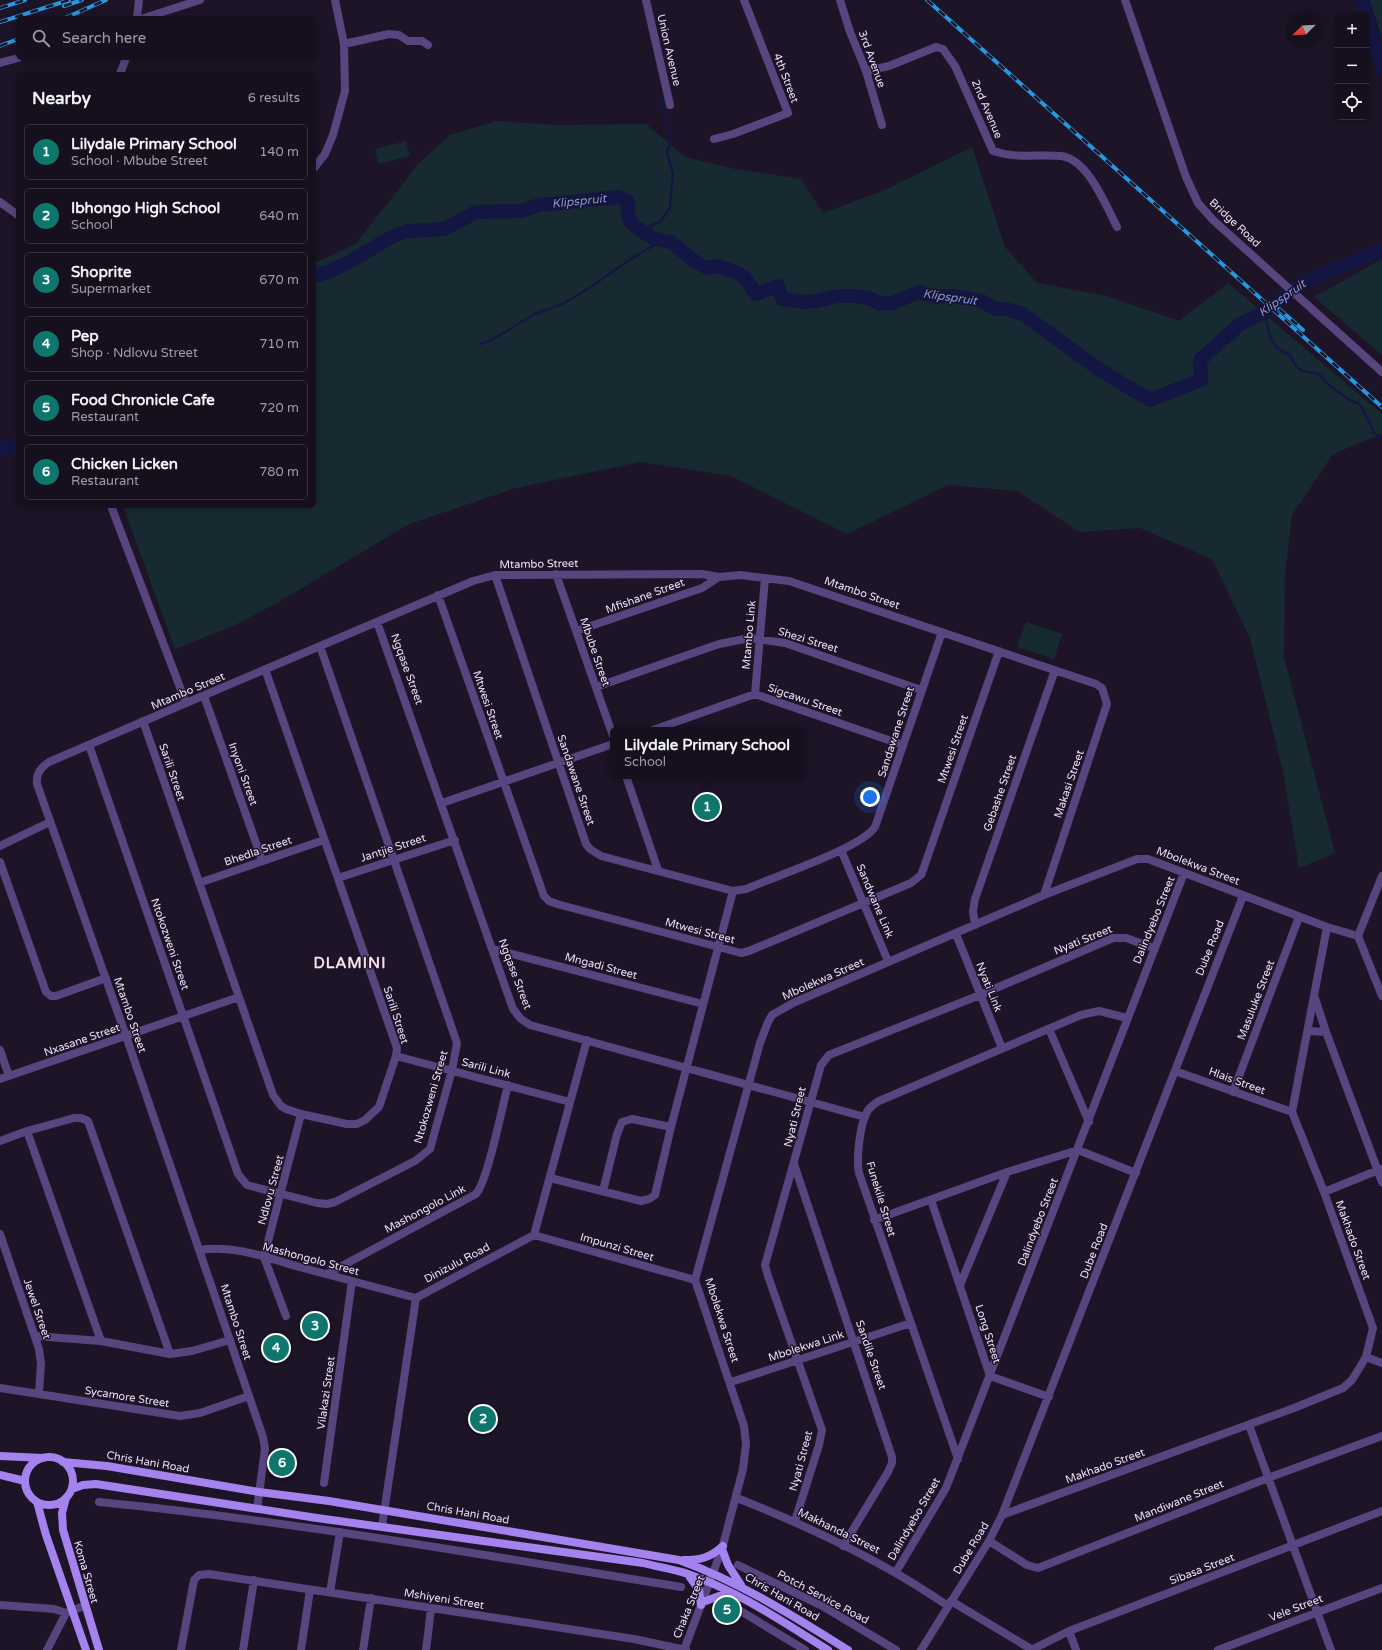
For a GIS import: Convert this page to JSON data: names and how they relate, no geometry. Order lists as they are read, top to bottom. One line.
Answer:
{"streets":{"main road":["Chris Hani Road","Koma Street"],"street":["Union Avenue","3rd Avenue","4th Street","2nd Avenue","Bridge Road","Mtambo Street","Mfishane Street","Mtambo Link","Shezi Street","Mbube Street","Ngqase Street","Sigcawu Street","Mtwesi Street","Sandawane Street","Sarili Street","Inyoni Street","Makasi Street","Gebashe Street","Jantjie Street","Bhedla Street","Mbolekwa Street","Sandwane Link","Dalindyebo Street","Nyati Street","Ntokozweni Street","Dube Road","Mngadi Street","Nyati Link","Masuluke Street","Nxasane Street","Sarili Link","Hlais Street","Ndlovu Street","Funekile Street","Mashongolo Link","Makhado Street","Impunzi Street","Mashongolo Street","Dinizulu Road","Jewel Street","Long Street","Mbolekwa Link","Sandile Street","Vilakazi Street","Sycamore Street","Mandiwane Street","Makhanda Street","Sibasa Street","Potch Service Road","Mshiyeni Street","Chaka Street","Vele Street"]},"crossings":[["3rd Avenue","2nd Avenue"],["Mtambo Street","Mfishane Street"],["Mtambo Street","Mtambo Link"],["Mtambo Street","Mbube Street"],["Mtambo Street","Ngqase Street"],["Mtambo Street","Mtwesi Street"],["Mtambo Street","Sandawane Street"],["Mtambo Street","Sarili Street"],["Mtambo Street","Inyoni Street"],["Mtambo Street","Makasi Street"],["Mtambo Street","Gebashe Street"],["Mtambo Street","Ntokozweni Street"],["Mtambo Street","Nxasane Street"],["Mtambo Street","Mashongolo Street"],["Mtambo Street","Sycamore Street"],["Mtambo Street","Chris Hani Road"],["Mfishane Street","Mbube Street"],["Mtambo Link","Shezi Street"],["Mtambo Link","Sigcawu Street"],["Shezi Street","Mbube Street"],["Shezi Street","Sandawane Street"],["Ngqase Street","Jantjie Street"],["Ngqase Street","Mbolekwa Street"],["Ngqase Street","Nyati Street"],["Ngqase Street","Mngadi Street"],["Ngqase Street","Funekile Street"],["Sigcawu Street","Sandawane Street"],["Mtwesi Street","Sandwane Link"],["Sandawane Street","Sandwane Link"],["Sarili Street","Jantjie Street"],["Sarili Street","Bhedla Street"],["Sarili Street","Nxasane Street"],["Sarili Street","Sarili Link"],["Sarili Street","Ndlovu Street"],["Inyoni Street","Bhedla Street"],["Makasi Street","Mbolekwa Street"],["Gebashe Street","Mbolekwa Street"],["Jantjie Street","Ntokozweni Street"],["Mbolekwa Street","Sandwane Link"],["Mbolekwa Street","Dalindyebo Street"],["Mbolekwa Street","Dube Road"],["Mbolekwa Street","Nyati Link"],["Mbolekwa Street","Masuluke Street"],["Mbolekwa Street","Impunzi Street"],["Mbolekwa Street","Mbolekwa Link"],["Mbolekwa Street","Chris Hani Road"],["Mbolekwa Street","Makhanda Street"],["Mbolekwa Street","Chaka Street"],["Dalindyebo Street","Nyati Street"],["Dalindyebo Street","Funekile Street"],["Dalindyebo Street","Long Street"],["Dalindyebo Street","Makhanda Street"],["Nyati Street","Nyati Link"],["Nyati Street","Mbolekwa Link"],["Nyati Street","Sandile Street"],["Nyati Street","Makhanda Street"],["Ntokozweni Street","Nxasane Street"],["Ntokozweni Street","Sarili Link"],["Ntokozweni Street","Ndlovu Street"],["Dube Road","Hlais Street"],["Dube Road","Makhado Street"],["Dube Road","Long Street"],["Dube Road","Mandiwane Street"],["Dube Road","Makhanda Street"],["Nyati Link","Funekile Street"],["Masuluke Street","Hlais Street"],["Sarili Link","Mashongolo Link"],["Hlais Street","Makhado Street"],["Ndlovu Street","Mashongolo Street"],["Funekile Street","Mbolekwa Link"],["Mashongolo Link","Mashongolo Street"],["Impunzi Street","Dinizulu Road"],["Mashongolo Street","Dinizulu Road"],["Mashongolo Street","Vilakazi Street"],["Jewel Street","Sycamore Street"],["Mbolekwa Link","Sandile Street"],["Sandile Street","Makhanda Street"],["Chris Hani Road","Koma Street"],["Chris Hani Road","Chaka Street"],["Makhanda Street","Sibasa Street"],["Mshiyeni Street","Chaka Street"]],"districts":["DLAMINI"],"water":["Klipspruit"],"north":"bottom left","page":{"map_buttons":["+","−"],"search":"Search here","heading":["Nearby","6 results"],"list":[{"mark":"1","name":"Lilydale Primary School","note":"School · Mbube Street","value":"140 m"},{"mark":"2","name":"Ibhongo High School","note":"School","value":"640 m"},{"mark":"3","name":"Shoprite","note":"Supermarket","value":"670 m"},{"mark":"4","name":"Pep","note":"Shop · Ndlovu Street","value":"710 m"},{"mark":"5","name":"Food Chronicle Cafe","note":"Restaurant","value":"720 m"},{"mark":"6","name":"Chicken Licken","note":"Restaurant","value":"780 m"}],"popup":["Lilydale Primary School","School"],"pins":["1","3","4","2","6","5"]}}
